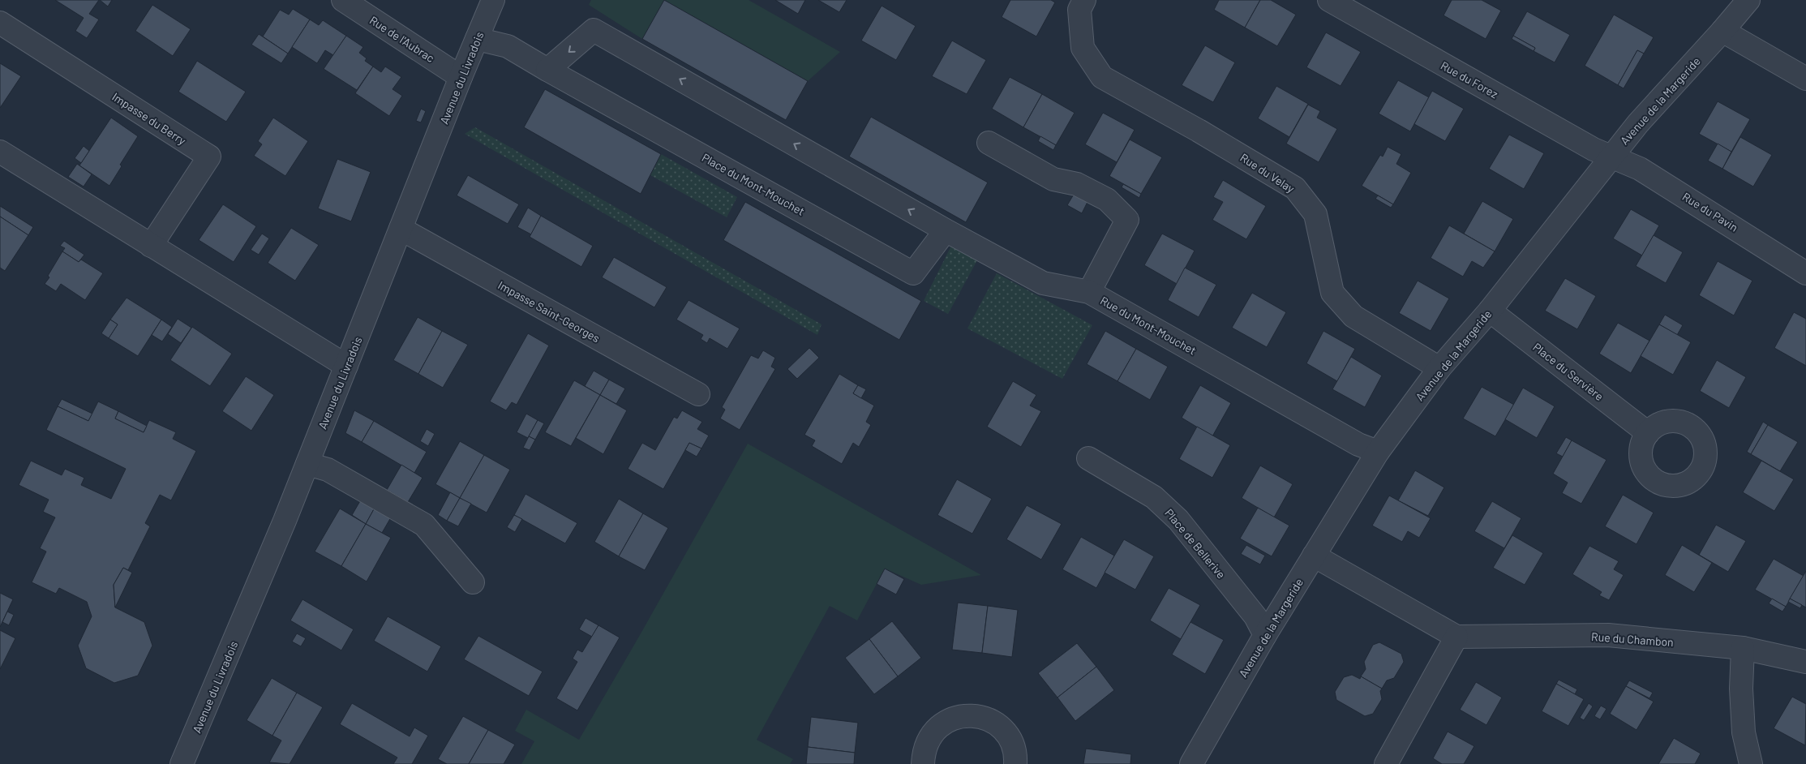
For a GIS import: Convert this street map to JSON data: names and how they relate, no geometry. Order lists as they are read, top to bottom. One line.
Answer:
{"streets":{"street":["Rue de l'Aubrac","Avenue du Livradois","Rue du Forez","Avenue de la Margeride","Impasse du Berry","Rue du Velay","Place du Mont-Mouchet","Rue du Pavin","Impasse Saint-Georges","Rue du Mont-Mouchet","Place du Servière","Place de Bellerive","Rue du Chambon"]},"crossings":[["Rue de l'Aubrac","Avenue du Livradois"],["Avenue du Livradois","Place du Mont-Mouchet"],["Avenue du Livradois","Impasse Saint-Georges"],["Rue du Forez","Avenue de la Margeride"],["Rue du Forez","Rue du Pavin"],["Avenue de la Margeride","Rue du Velay"],["Avenue de la Margeride","Rue du Pavin"],["Avenue de la Margeride","Rue du Mont-Mouchet"],["Avenue de la Margeride","Place du Servière"],["Avenue de la Margeride","Place de Bellerive"],["Avenue de la Margeride","Rue du Chambon"]]}
